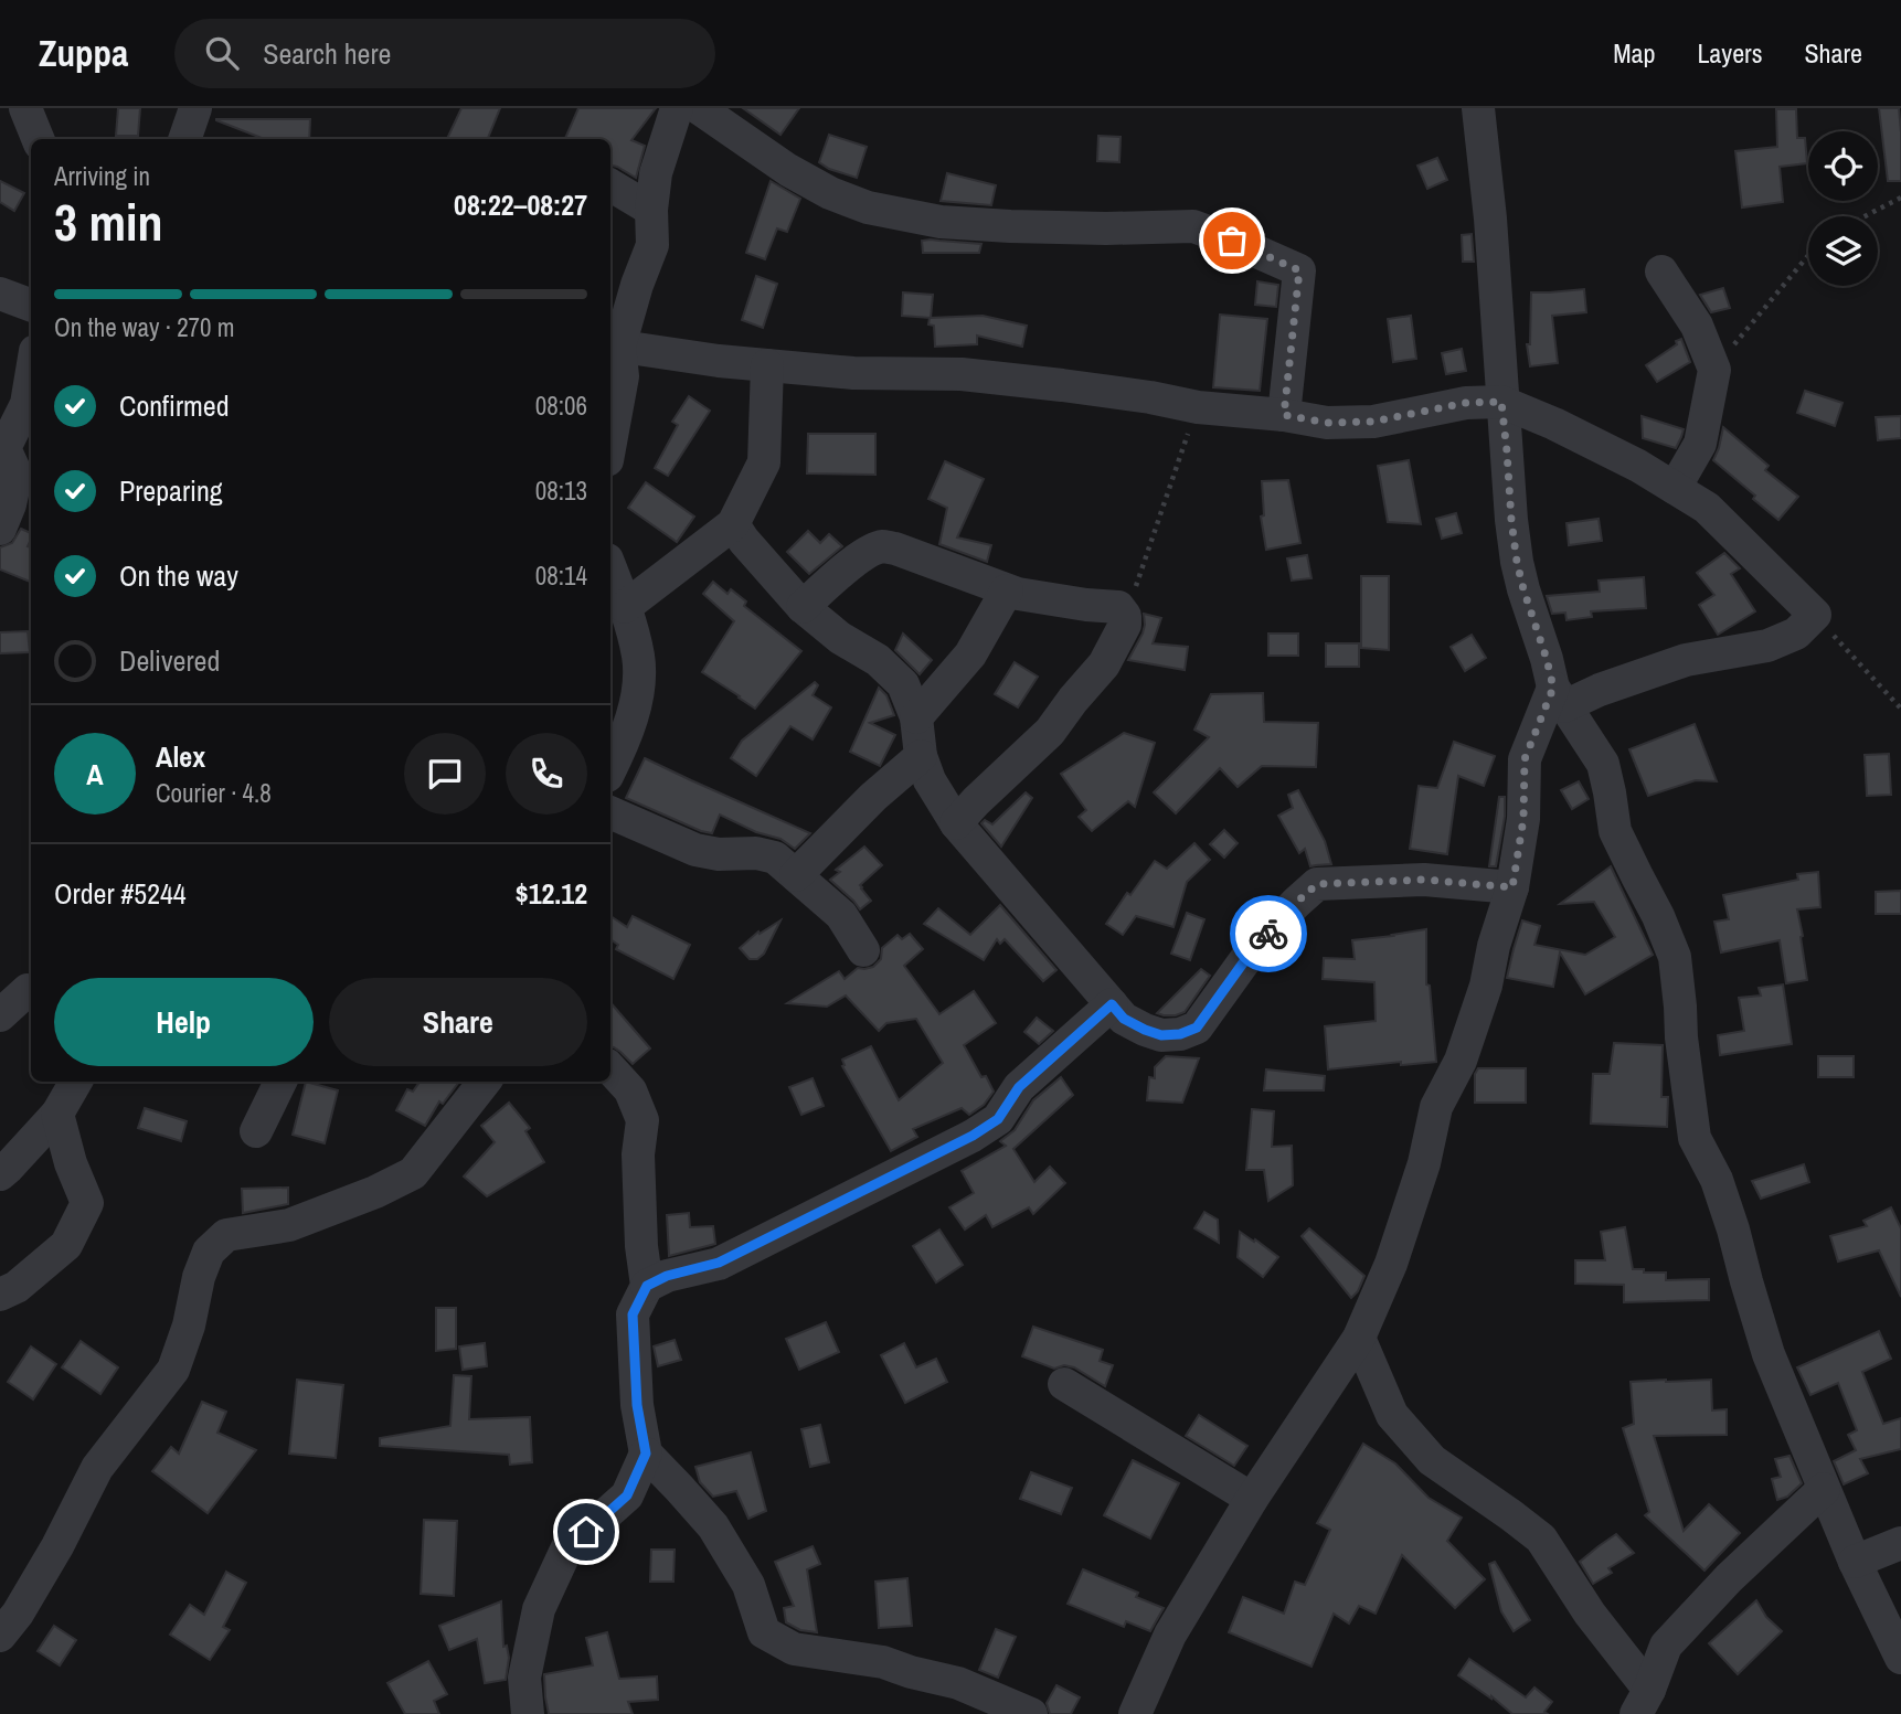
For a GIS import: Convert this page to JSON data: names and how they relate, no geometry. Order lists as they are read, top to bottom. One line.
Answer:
{"page":{"header":"Zuppa","search":"Search here","nav":["Map","Layers","Share"],"heading":["3 min","Arriving in","08:22–08:27"],"panel":["Alex","Courier · 4.8","Order #5244","$12.12"],"bar":"On the way · 270 m","list":[["Confirmed","08:06"],["Preparing","08:13"],["On the way","08:14"],"Delivered"],"round":"A","buttons":["Help","Share"]}}
